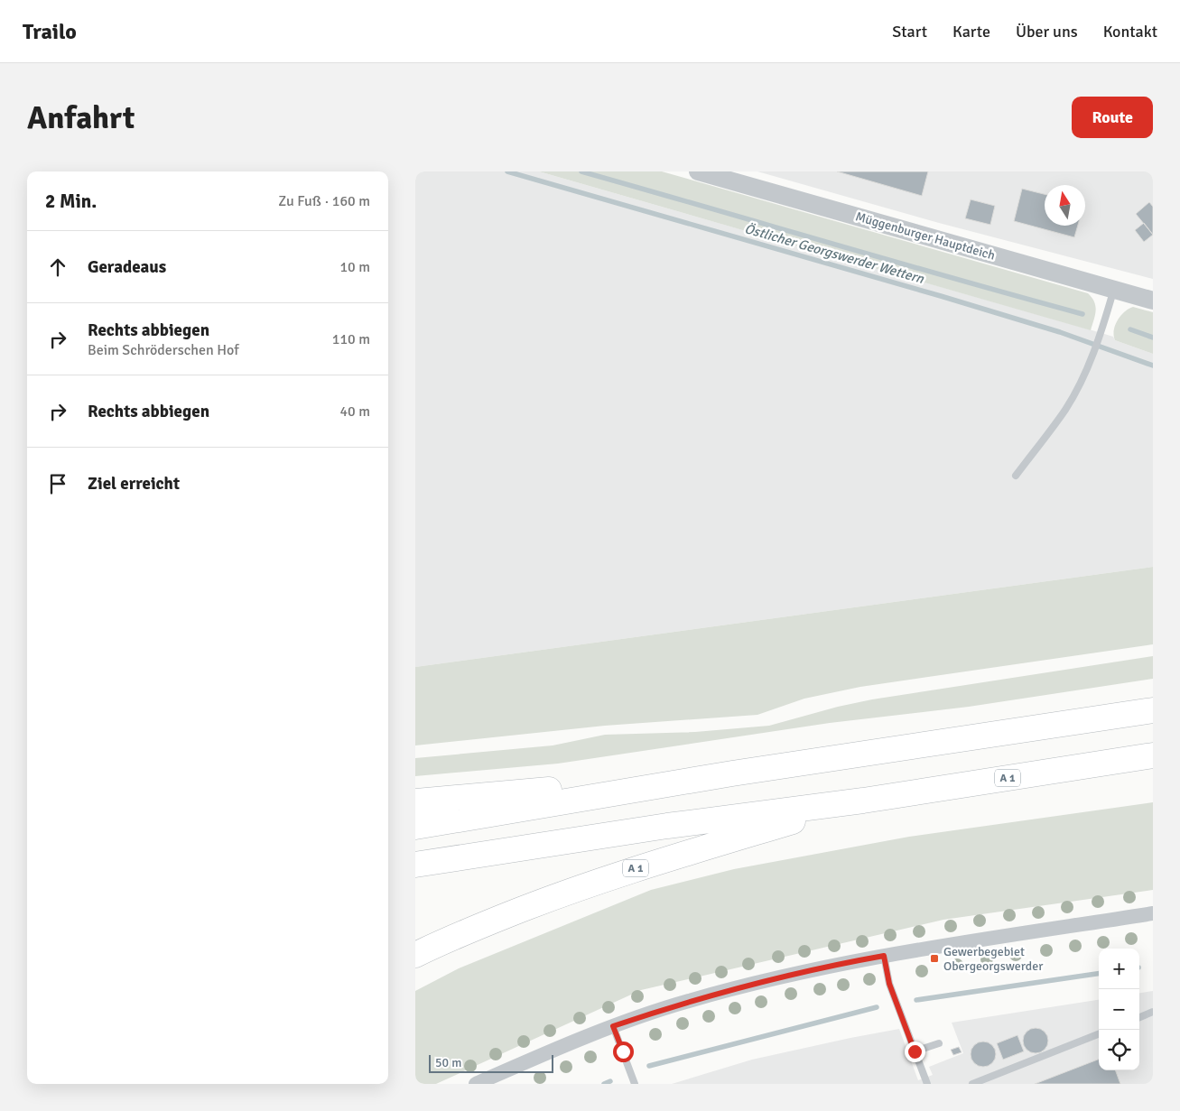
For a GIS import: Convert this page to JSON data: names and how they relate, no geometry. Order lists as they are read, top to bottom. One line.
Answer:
{"streets":{"highway":["A 1"],"street":["Müggenburger Hauptdeich"]},"water":["Östlicher Georgswerder Wettern"],"places":{"transit":["Gewerbegebiet Obergeorgswerder"]},"scale_bar":"50 m","north":"top","page":{"header":"Trailo","nav":["Start","Karte","Über uns","Kontakt"],"buttons":"Route","title":"Anfahrt","heading":["2 Min.","Zu Fuß · 160 m"],"list":[["Geradeaus","10 m"],["Rechts abbiegen","Beim Schröderschen Hof","110 m"],["Rechts abbiegen","40 m"],"Ziel erreicht"],"map_buttons":["+","−"],"scale":"50 m"}}
